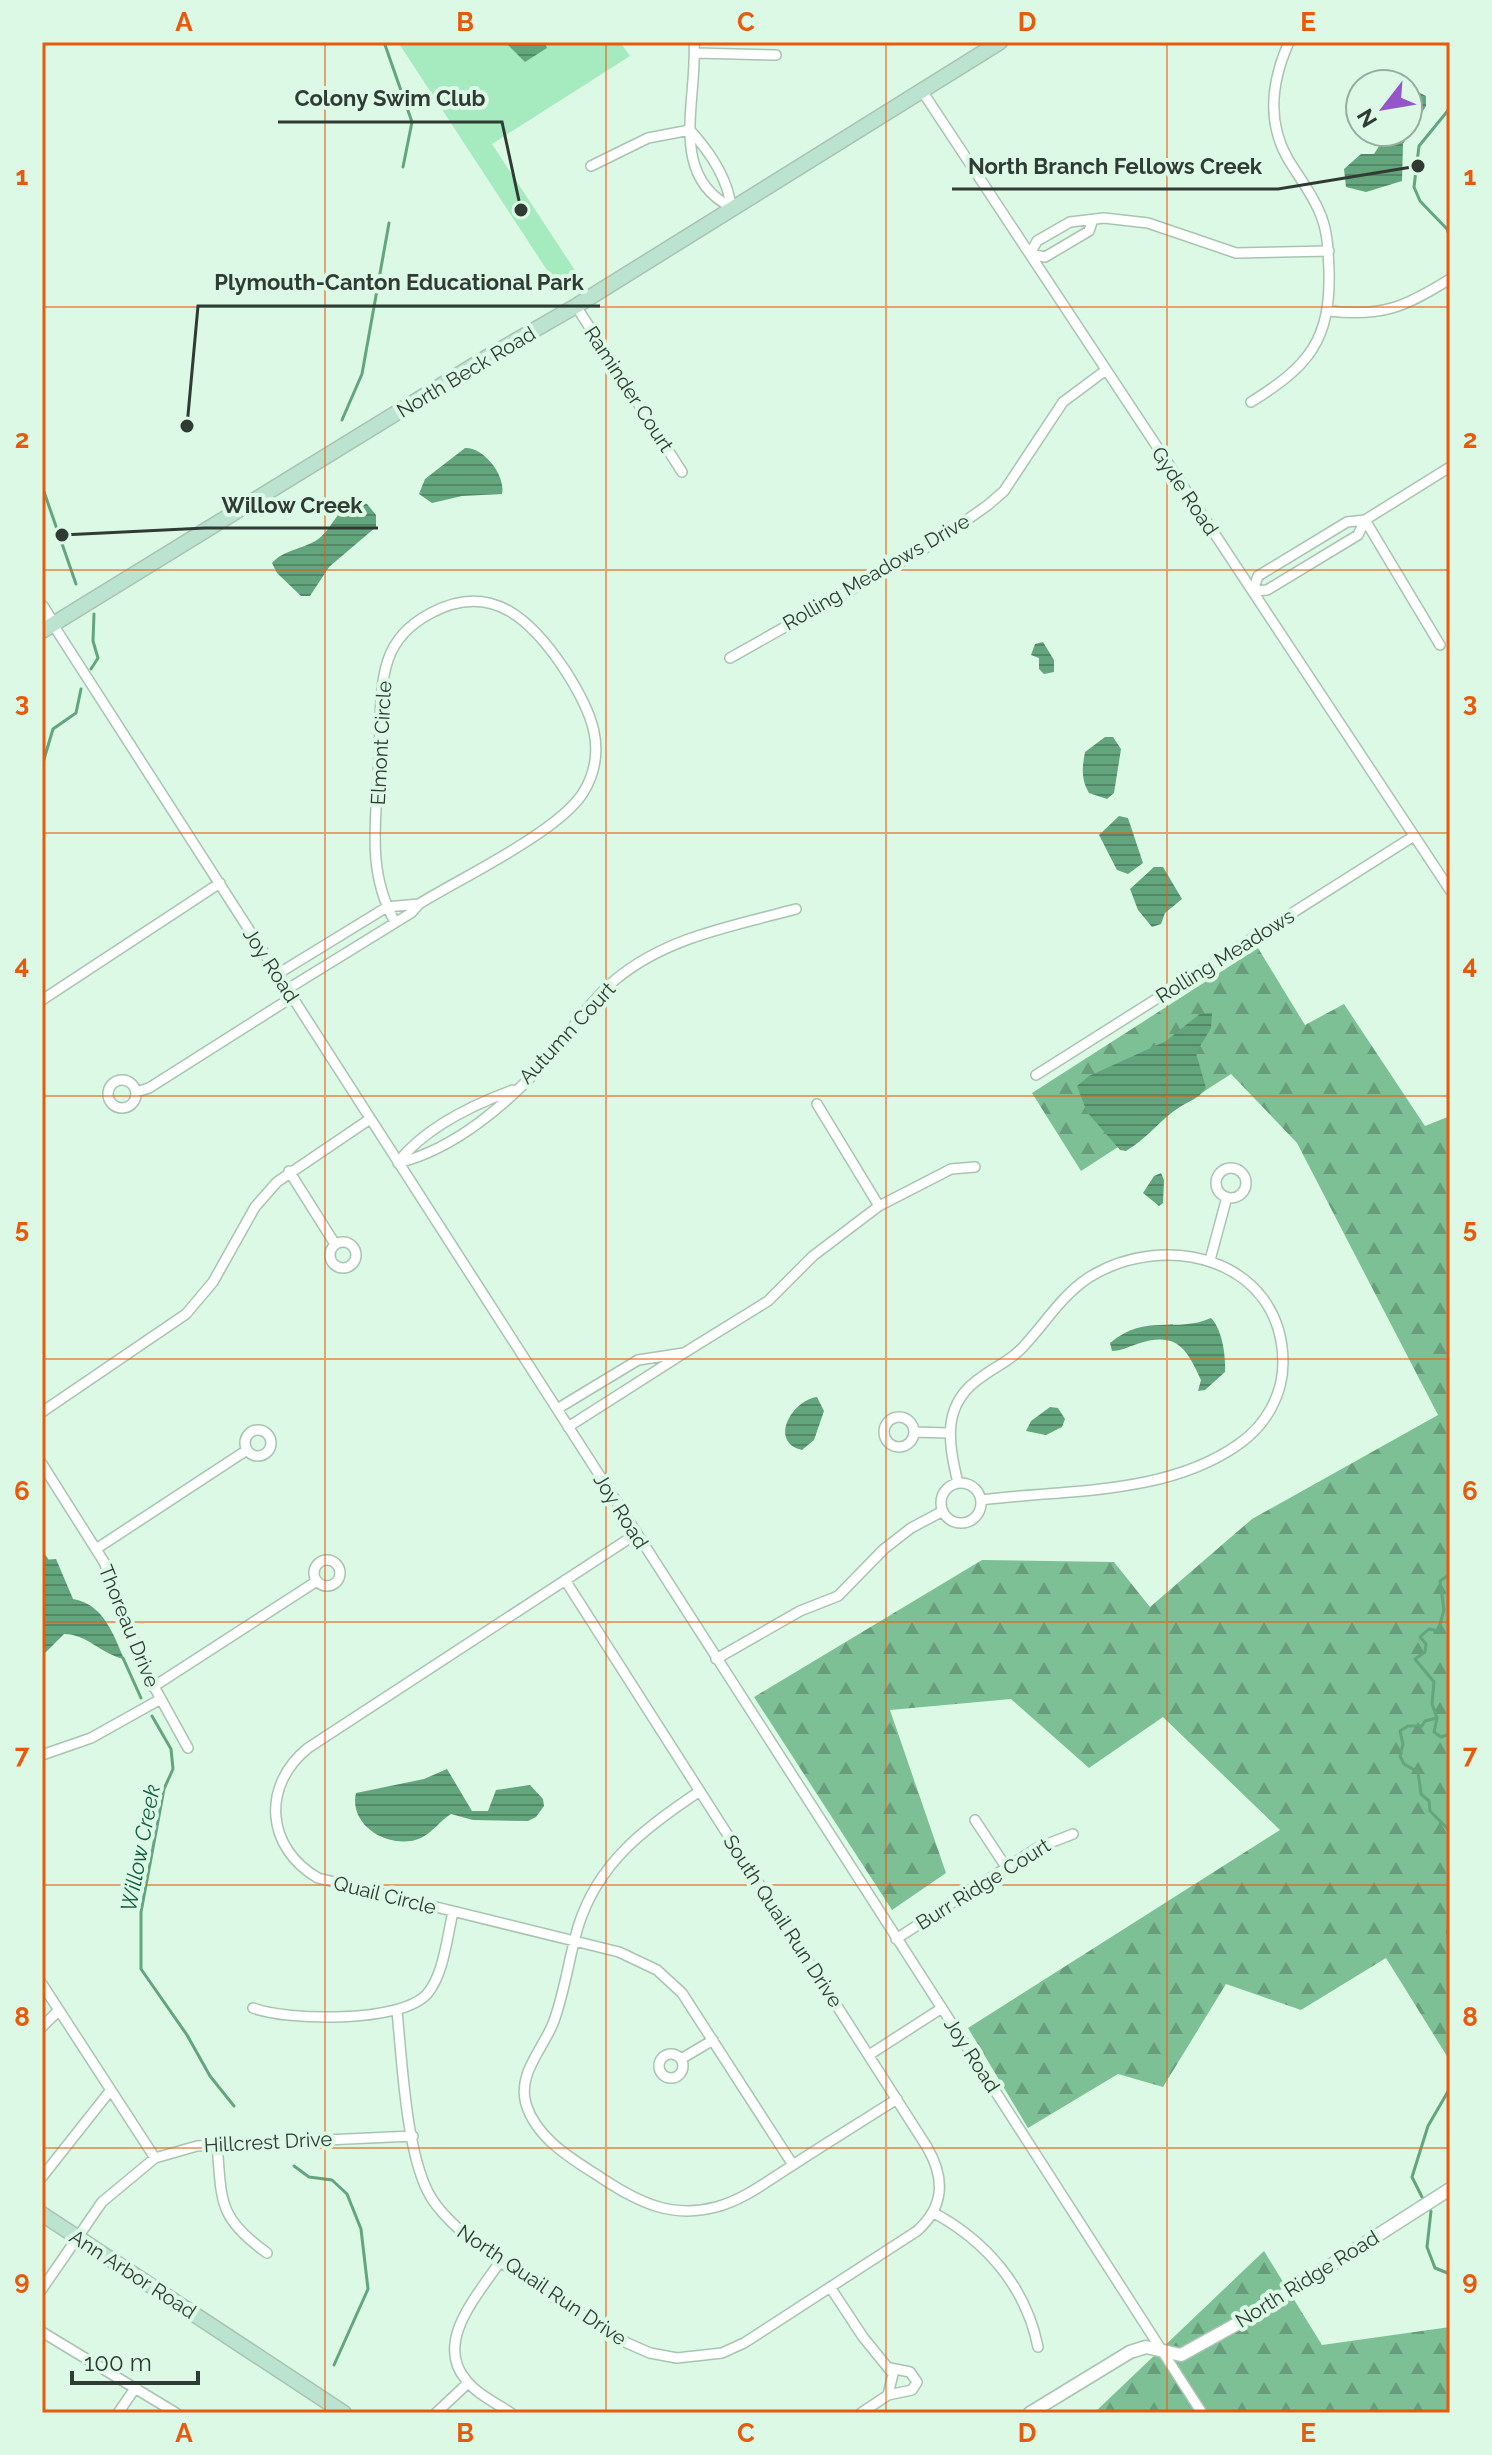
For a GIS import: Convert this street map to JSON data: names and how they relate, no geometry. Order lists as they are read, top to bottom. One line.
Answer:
{"streets":{"main road":["North Beck Road","Ann Arbor Road"],"street":["Raminder Court","Gyde Road","Rolling Meadows Drive","Elmont Circle","Rolling Meadows","Joy Road","Autumn Court","Thoreau Drive","Burr Ridge Court","Quail Circle","South Quail Run Drive","Hillcrest Drive","North Ridge Road","North Quail Run Drive"]},"crossings":[["North Beck Road","Raminder Court"],["North Beck Road","Gyde Road"],["North Beck Road","Joy Road"],["Gyde Road","Rolling Meadows Drive"],["Gyde Road","Rolling Meadows"],["Elmont Circle","Joy Road"],["Joy Road","Autumn Court"],["Joy Road","Burr Ridge Court"],["Joy Road","Quail Circle"],["Joy Road","North Ridge Road"],["Quail Circle","South Quail Run Drive"],["South Quail Run Drive","North Quail Run Drive"],["Hillcrest Drive","Ann Arbor Road"],["Hillcrest Drive","North Quail Run Drive"]],"water":["Willow Creek"],"places":["North Branch Fellows Creek","Colony Swim Club","Plymouth-Canton Educational Park","Willow Creek"],"scale_bar":"100 m","north":"bottom left","grid":{"columns":["A","B","C","D","E"],"rows":["1","2","3","4","5","6","7","8","9"]}}
